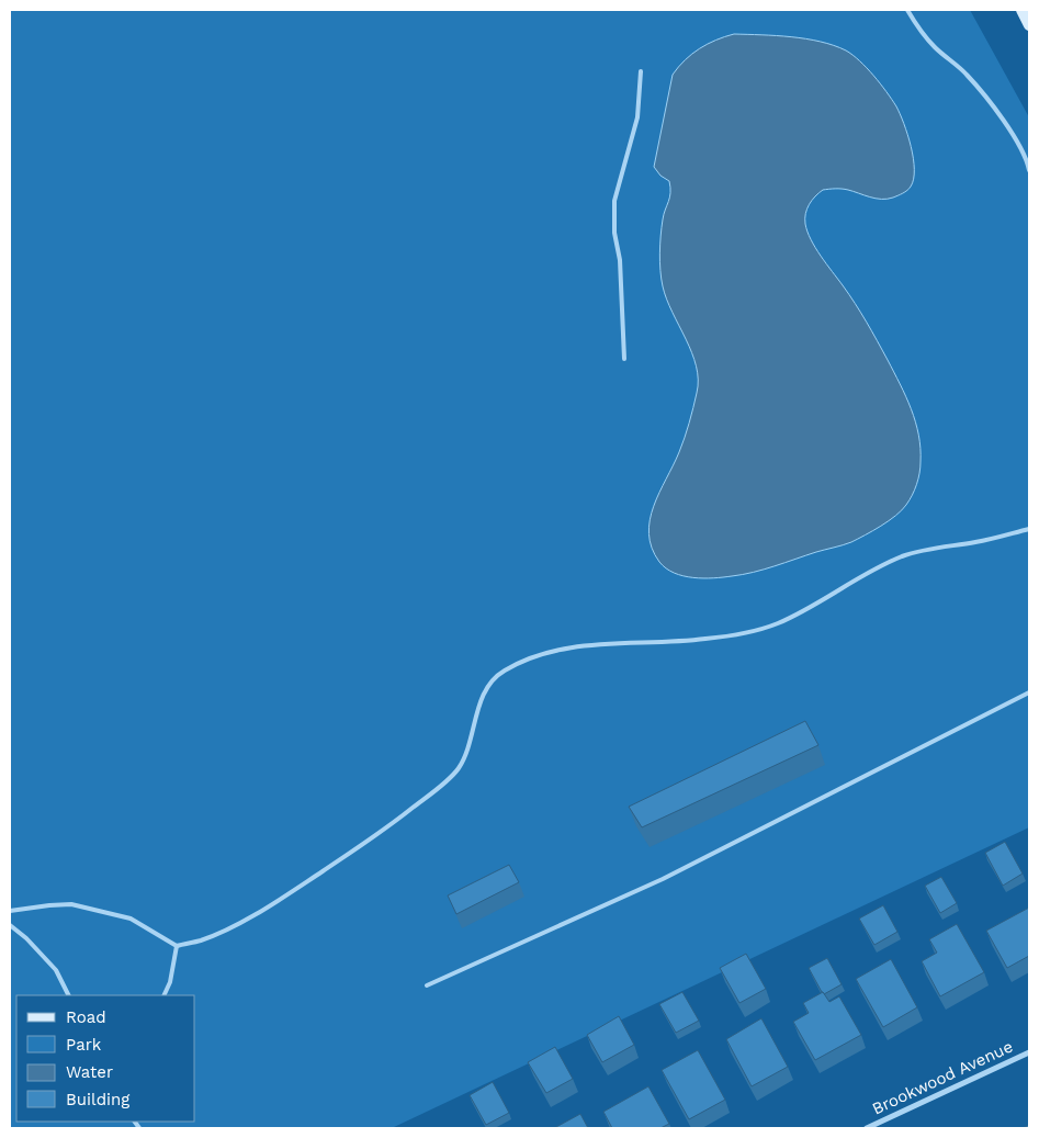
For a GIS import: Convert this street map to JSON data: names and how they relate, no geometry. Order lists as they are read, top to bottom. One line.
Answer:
{"streets":{"street":["Brookwood Avenue"]},"legend":["Road","Park","Water","Building"]}
